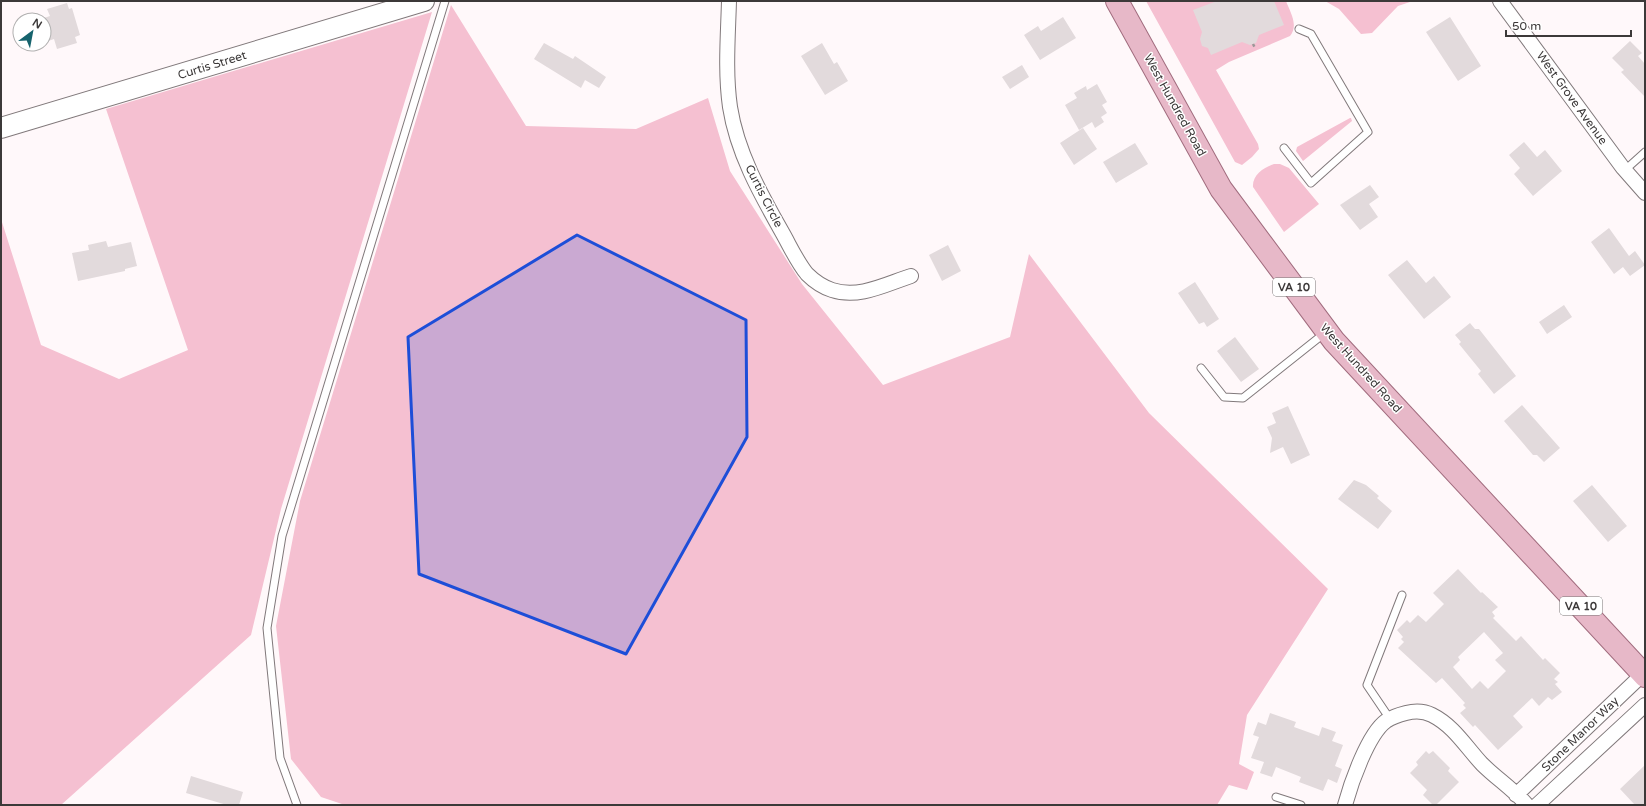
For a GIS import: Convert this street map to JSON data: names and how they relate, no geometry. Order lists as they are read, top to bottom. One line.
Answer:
{"streets":{"main road":["West Hundred Road","VA 10"],"street":["Curtis Street","West Grove Avenue","Curtis Circle","Stone Manor Way"]},"crossings":[["West Hundred Road","Stone Manor Way"]],"scale_bar":"50 m","north":"top right"}
